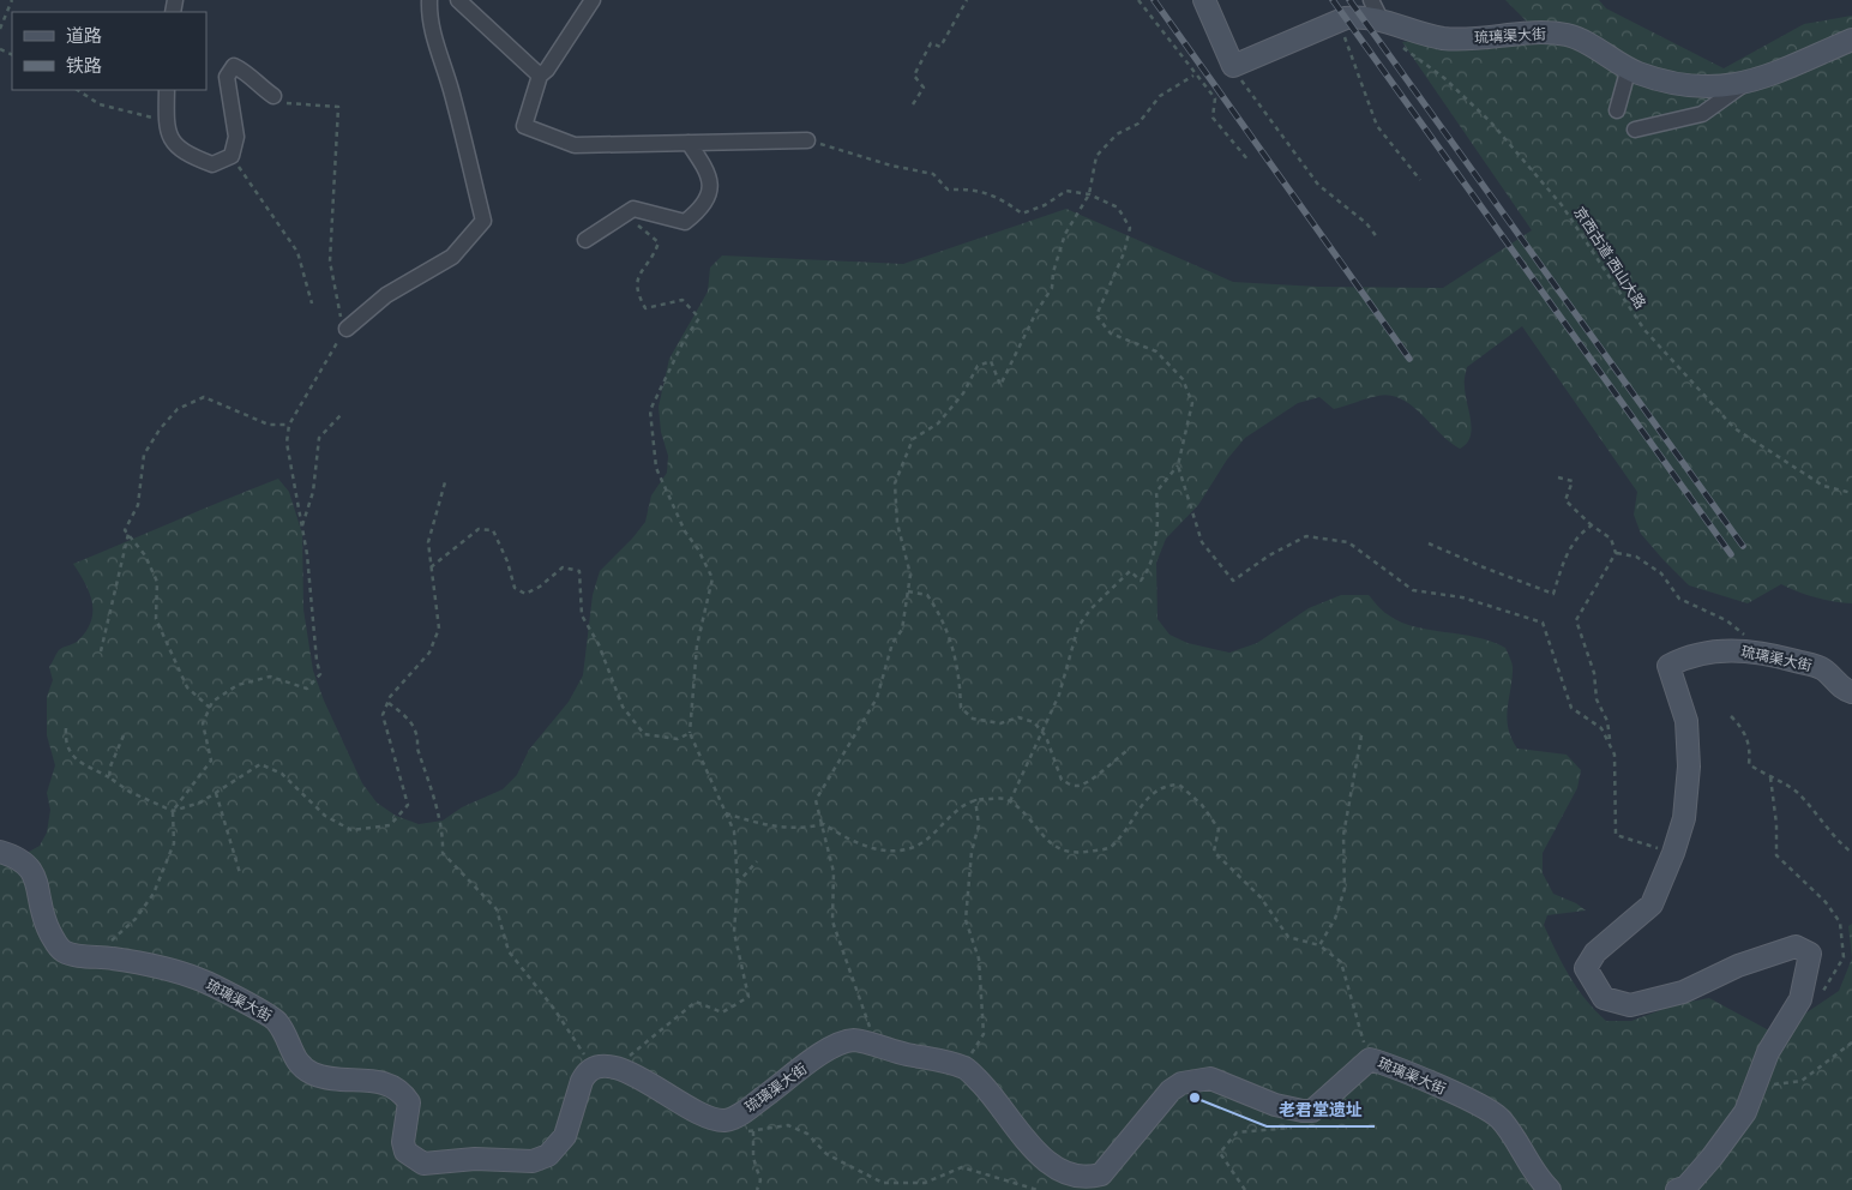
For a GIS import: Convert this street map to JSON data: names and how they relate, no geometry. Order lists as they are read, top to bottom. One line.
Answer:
{"streets":{"street":["琉璃渠大街"],"path":["京西古道·西山大路"]},"places":["老君堂遗址"],"legend":["道路","铁路"]}
